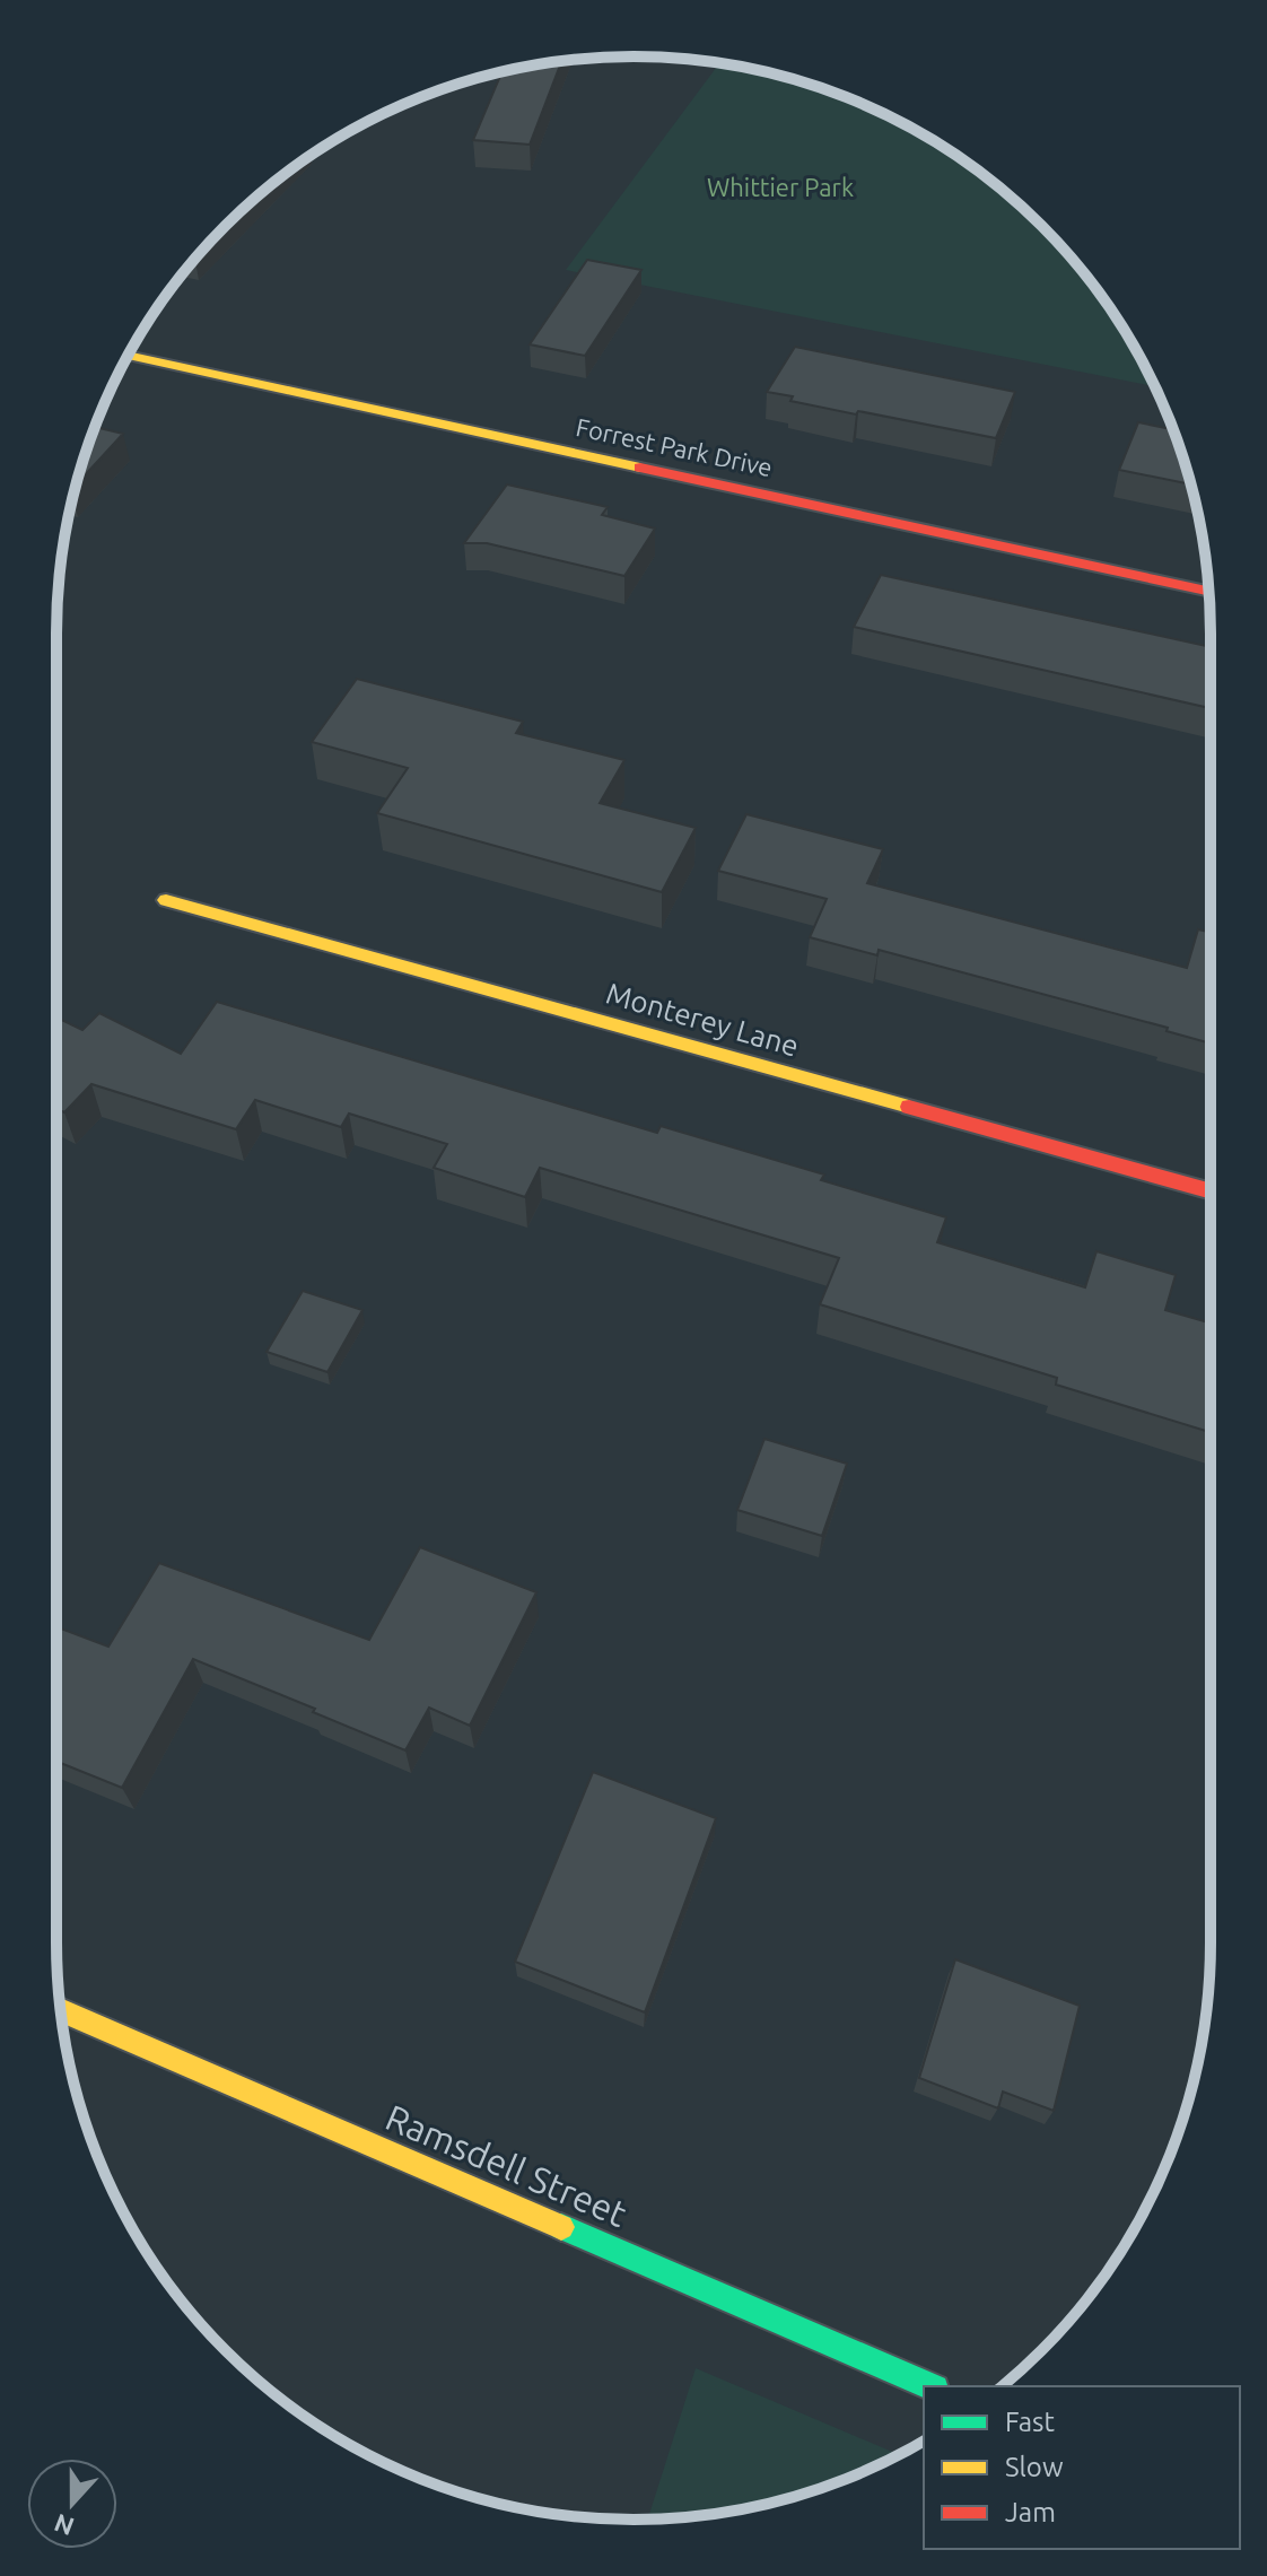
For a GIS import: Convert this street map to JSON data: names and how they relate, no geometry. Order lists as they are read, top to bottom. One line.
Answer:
{"streets":{"street":["Forrest Park Drive","Monterey Lane","Ramsdell Street"]},"parks":["Whittier Park"],"legend":["Fast","Slow","Jam"],"north":"bottom"}
